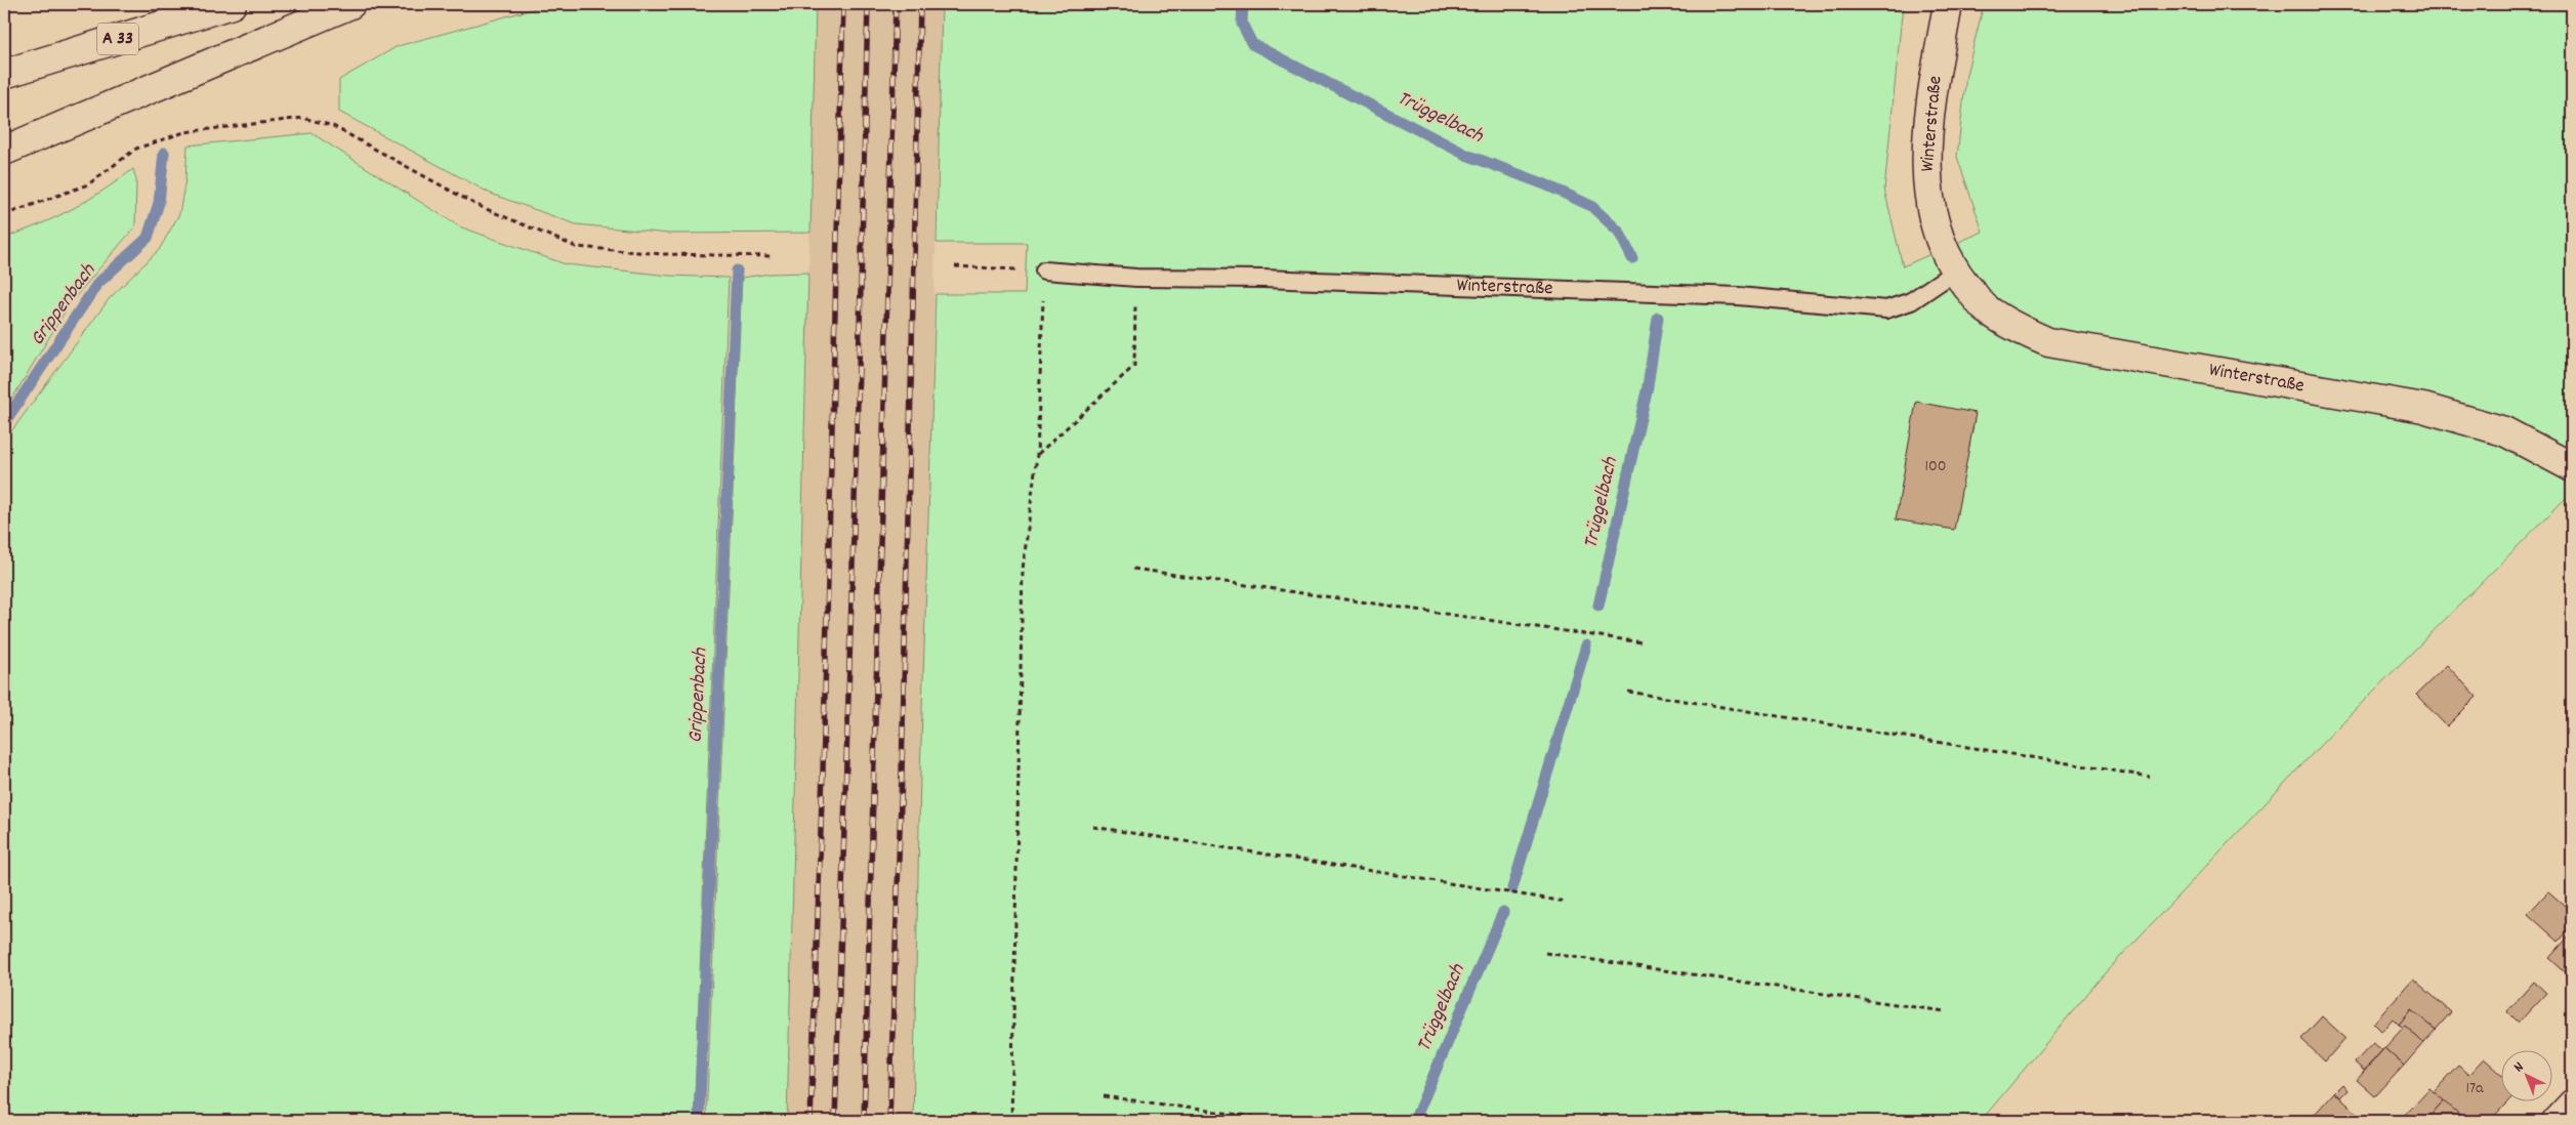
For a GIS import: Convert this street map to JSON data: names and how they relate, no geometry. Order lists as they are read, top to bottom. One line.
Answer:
{"streets":{"main road":["A 33","Winterstraße"]},"water":["Trüggelbach","Grippenbach"],"house_numbers":["100","17a"],"north":"top left"}
